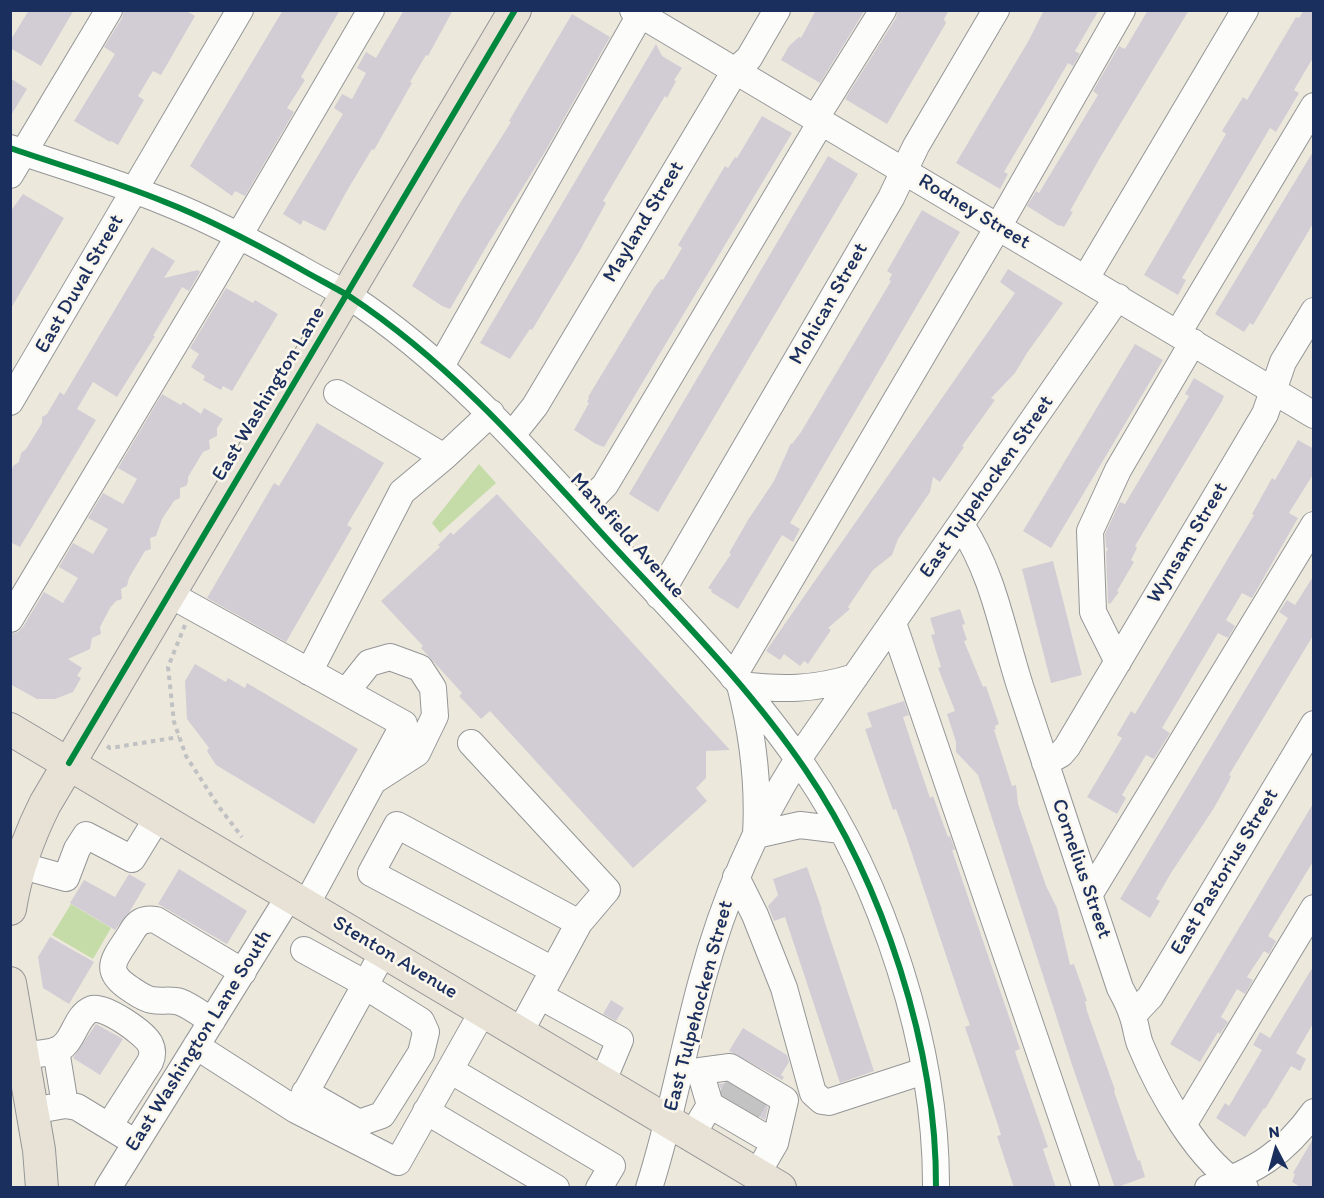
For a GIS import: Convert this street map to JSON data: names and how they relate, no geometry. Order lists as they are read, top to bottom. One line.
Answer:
{"streets":{"main road":["East Washington Lane","Stenton Avenue"],"street":["Rodney Street","Mayland Street","East Duval Street","Mohican Street","East Tulpehocken Street","Mansfield Avenue","Wynsam Street","Cornelius Street","East Pastorius Street","East Washington Lane South"]},"crossings":[["Rodney Street","Mayland Street"],["Rodney Street","Mohican Street"],["Rodney Street","East Tulpehocken Street"],["Rodney Street","Wynsam Street"],["Mayland Street","Mansfield Avenue"],["East Duval Street","Mansfield Avenue"],["Mohican Street","Mansfield Avenue"],["East Washington Lane","Mansfield Avenue"],["East Washington Lane","Stenton Avenue"],["East Tulpehocken Street","Mansfield Avenue"],["East Tulpehocken Street","Cornelius Street"],["East Tulpehocken Street","Stenton Avenue"],["Wynsam Street","Cornelius Street"],["Cornelius Street","East Pastorius Street"],["Stenton Avenue","East Washington Lane South"]],"north":"top"}
